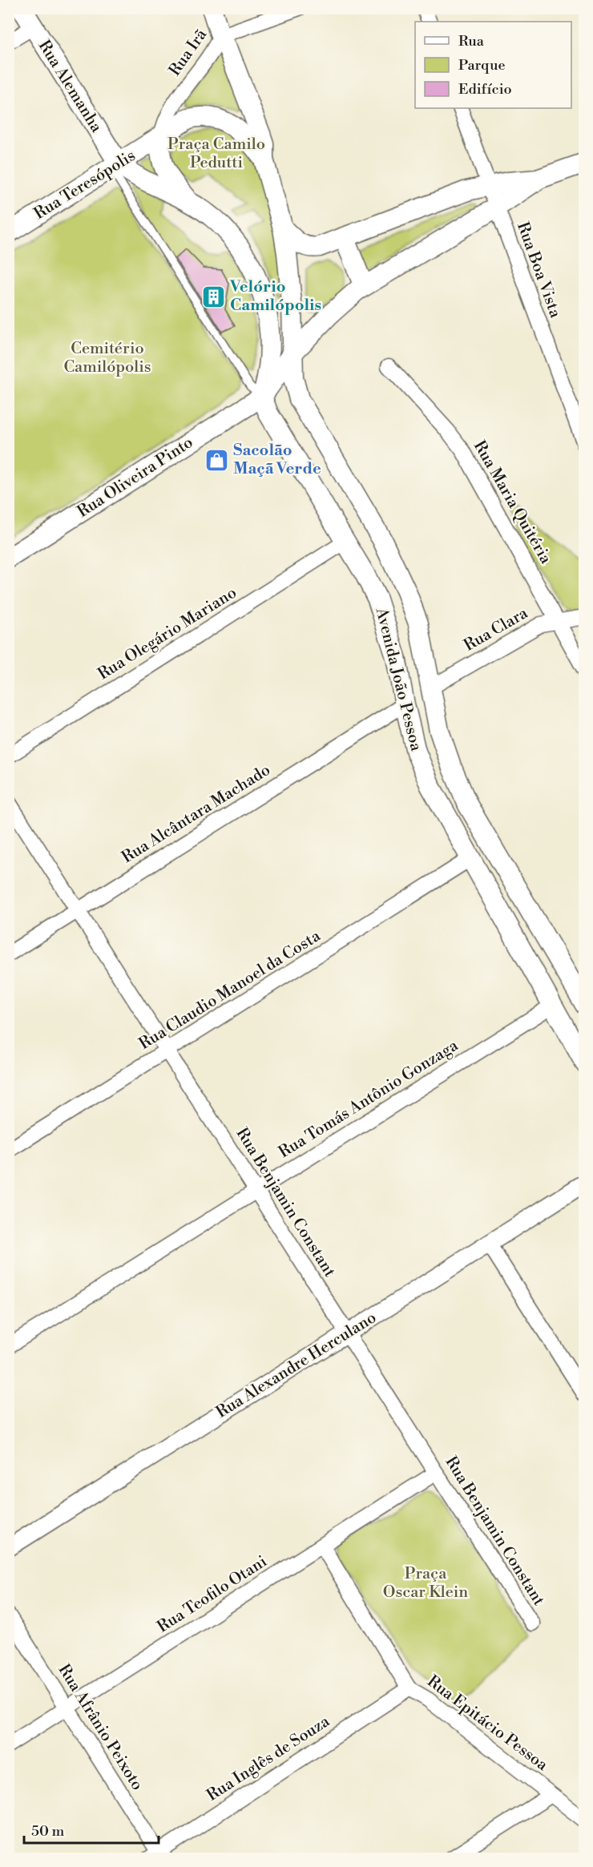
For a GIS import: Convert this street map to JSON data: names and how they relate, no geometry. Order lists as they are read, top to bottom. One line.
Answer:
{"streets":{"main road":["Rua Alemanha","Rua Teresópolis","Rua Oliveira Pinto","Avenida João Pessoa"],"street":["Rua Irã","Rua Boa Vista","Rua Maria Quitéria","Rua Clara","Rua Olegário Mariano","Rua Alcântara Machado","Rua Claudio Manoel da Costa","Rua Tomás Antônio Gonzaga","Rua Benjamin Constant","Rua Alexandre Herculano","Rua Teofilo Otani","Rua Epitácio Pessoa","Rua Afrânio Peixoto","Rua Inglês de Souza"]},"crossings":[["Rua Irã","Rua Teresópolis"],["Rua Alemanha","Rua Teresópolis"],["Rua Oliveira Pinto","Avenida João Pessoa"],["Rua Maria Quitéria","Rua Clara"],["Rua Clara","Avenida João Pessoa"],["Rua Olegário Mariano","Avenida João Pessoa"],["Avenida João Pessoa","Rua Alcântara Machado"],["Avenida João Pessoa","Rua Claudio Manoel da Costa"],["Avenida João Pessoa","Rua Tomás Antônio Gonzaga"],["Rua Alcântara Machado","Rua Benjamin Constant"],["Rua Claudio Manoel da Costa","Rua Benjamin Constant"],["Rua Tomás Antônio Gonzaga","Rua Benjamin Constant"],["Rua Benjamin Constant","Rua Alexandre Herculano"],["Rua Benjamin Constant","Rua Teofilo Otani"],["Rua Teofilo Otani","Rua Epitácio Pessoa"],["Rua Teofilo Otani","Rua Afrânio Peixoto"],["Rua Epitácio Pessoa","Rua Inglês de Souza"],["Rua Afrânio Peixoto","Rua Inglês de Souza"]],"parks":["Praça Camilo Pedutti","Cemitério Camilópolis","Praça Oscar Klein"],"places":{"building":["Velório Camilópolis"],"shop":["Sacolão Maçã Verde"]},"legend":["Rua","Parque","Edifício"],"scale_bar":"50 m"}
